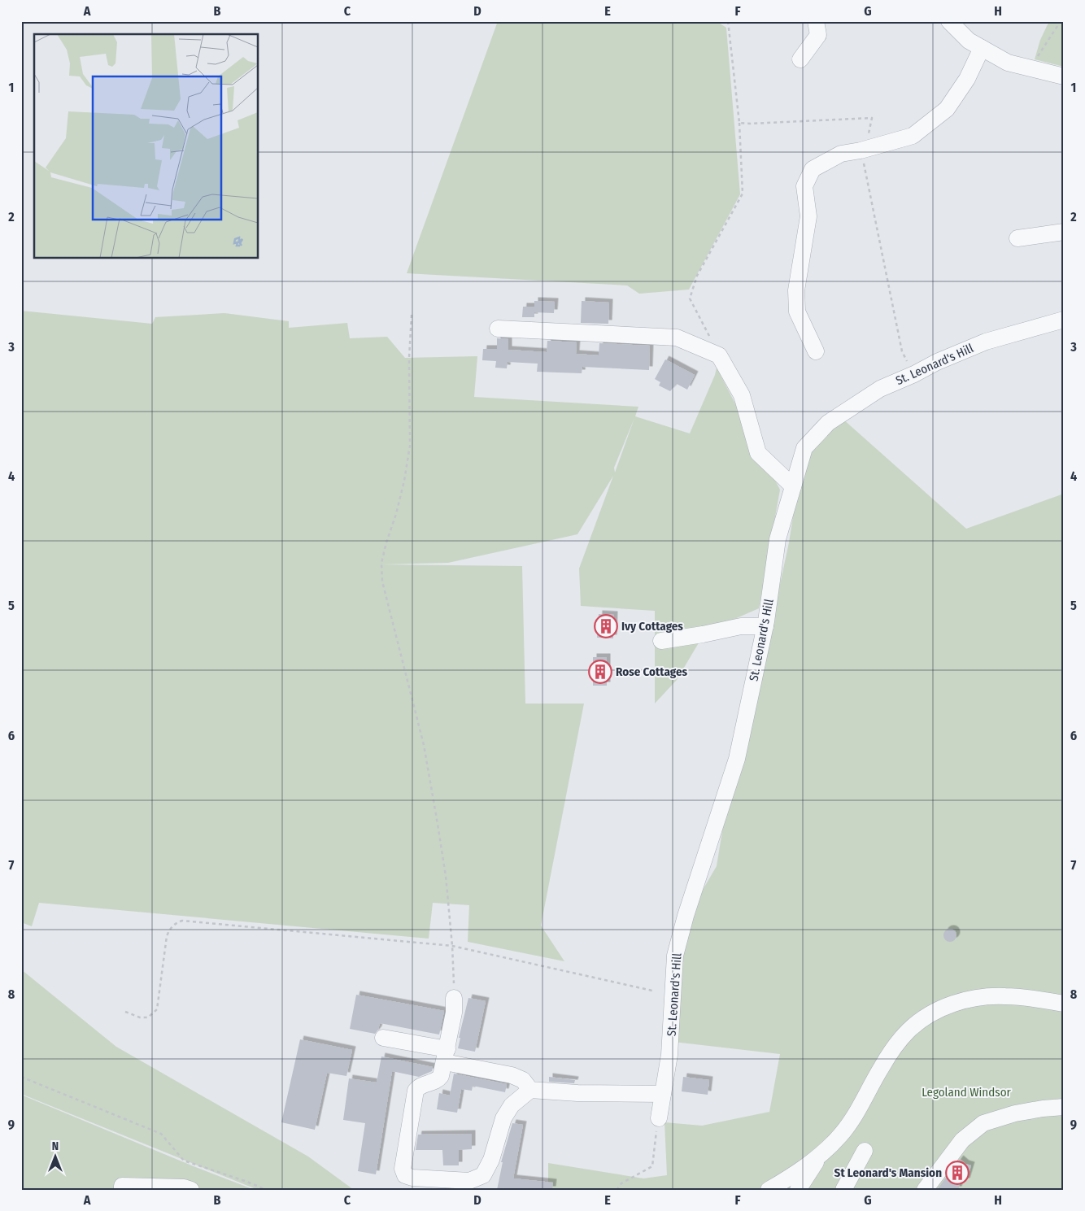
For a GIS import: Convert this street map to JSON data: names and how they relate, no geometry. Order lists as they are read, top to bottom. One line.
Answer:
{"streets":{"street":["St. Leonard's Hill"]},"parks":["Legoland Windsor"],"places":{"building":["Ivy Cottages","Rose Cottages","St Leonard's Mansion"]},"north":"top","grid":{"columns":["A","B","C","D","E","F","G","H"],"rows":["1","2","3","4","5","6","7","8","9"]}}
